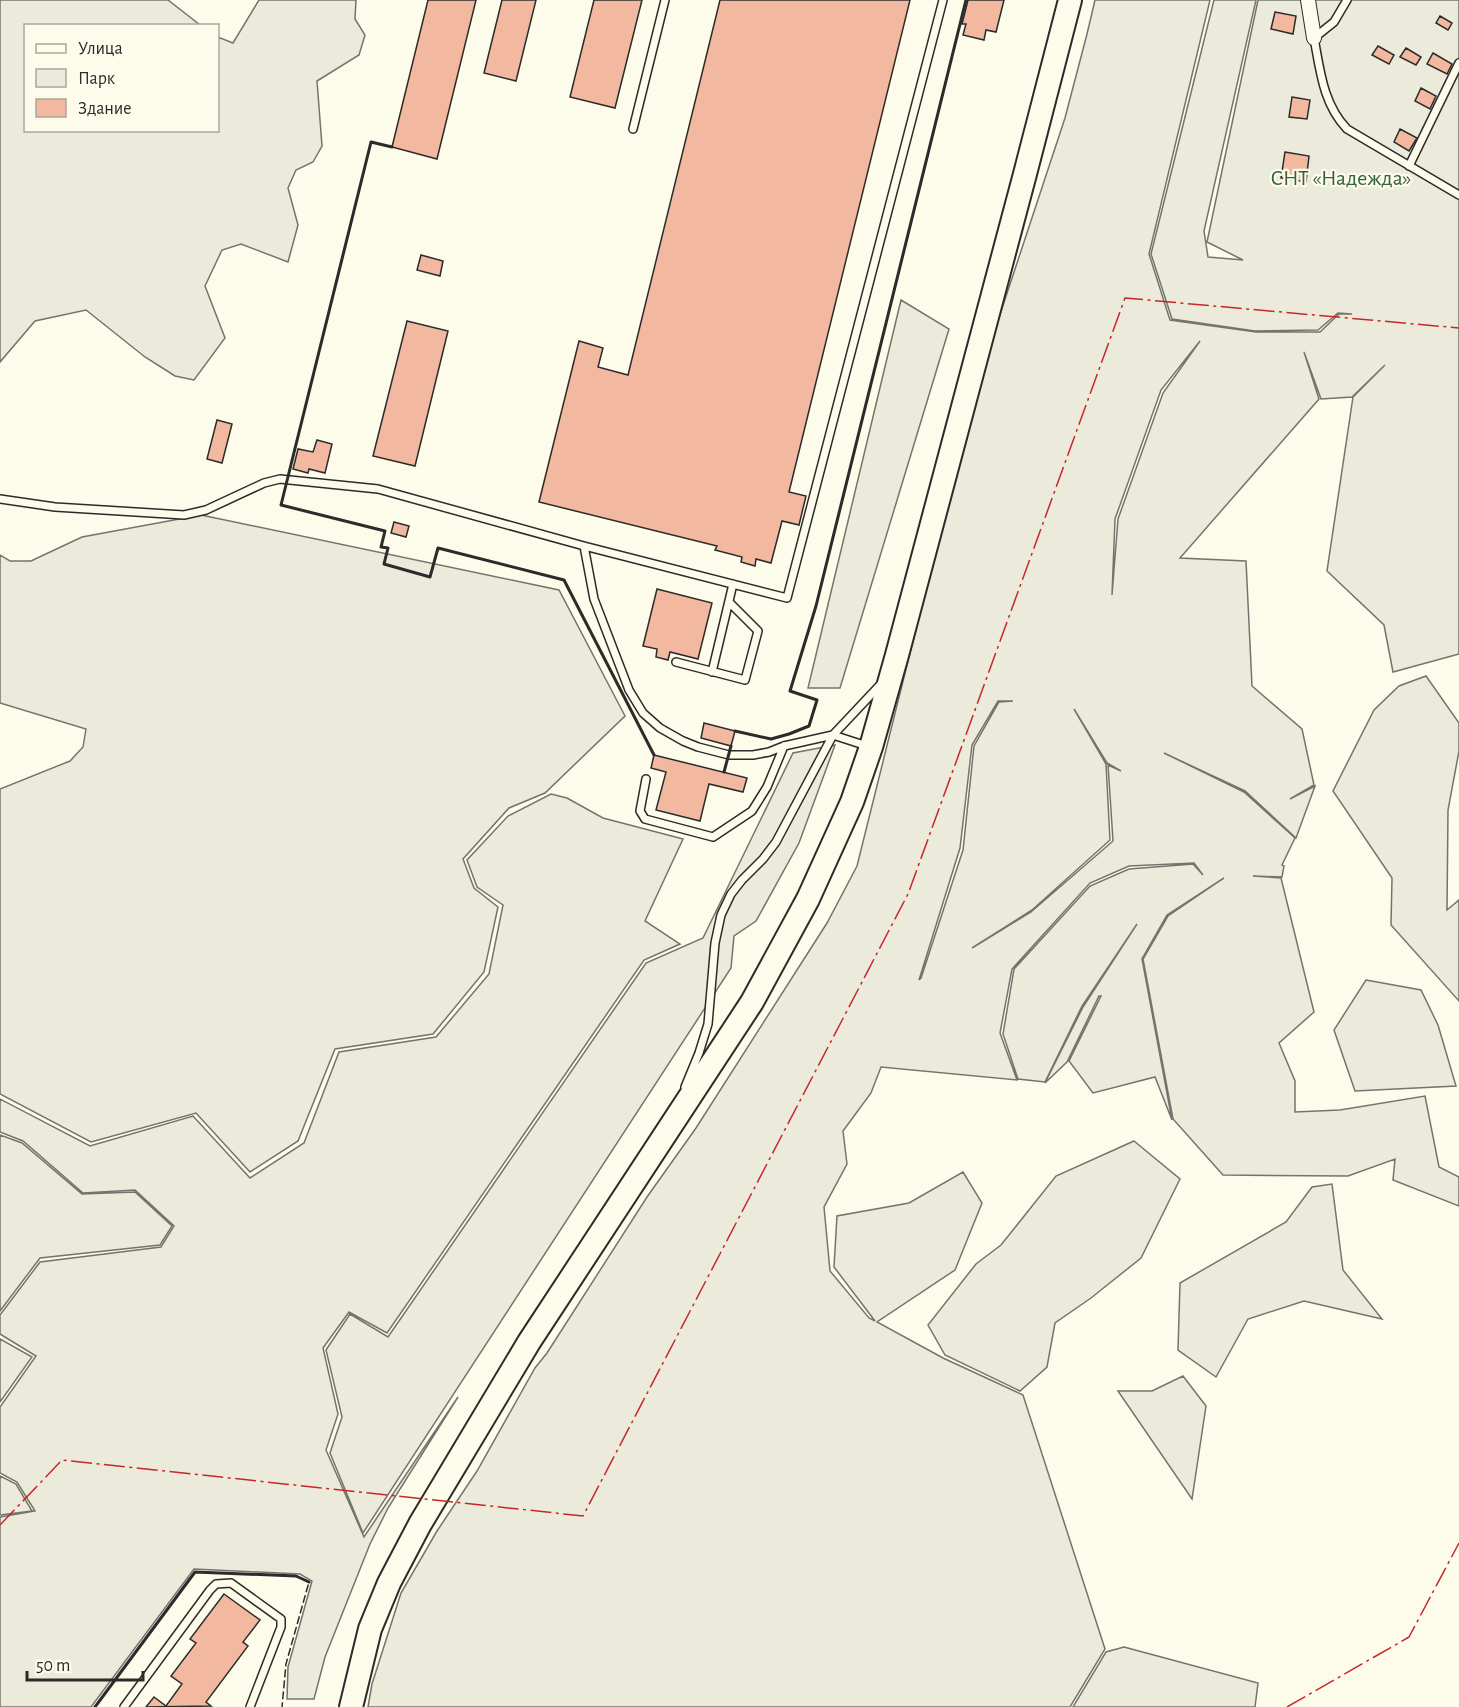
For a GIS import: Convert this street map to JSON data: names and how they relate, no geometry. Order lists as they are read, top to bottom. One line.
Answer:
{"parks":["СНТ «Надежда»"],"legend":["Улица","Парк","Здание"],"scale_bar":"50 m"}
